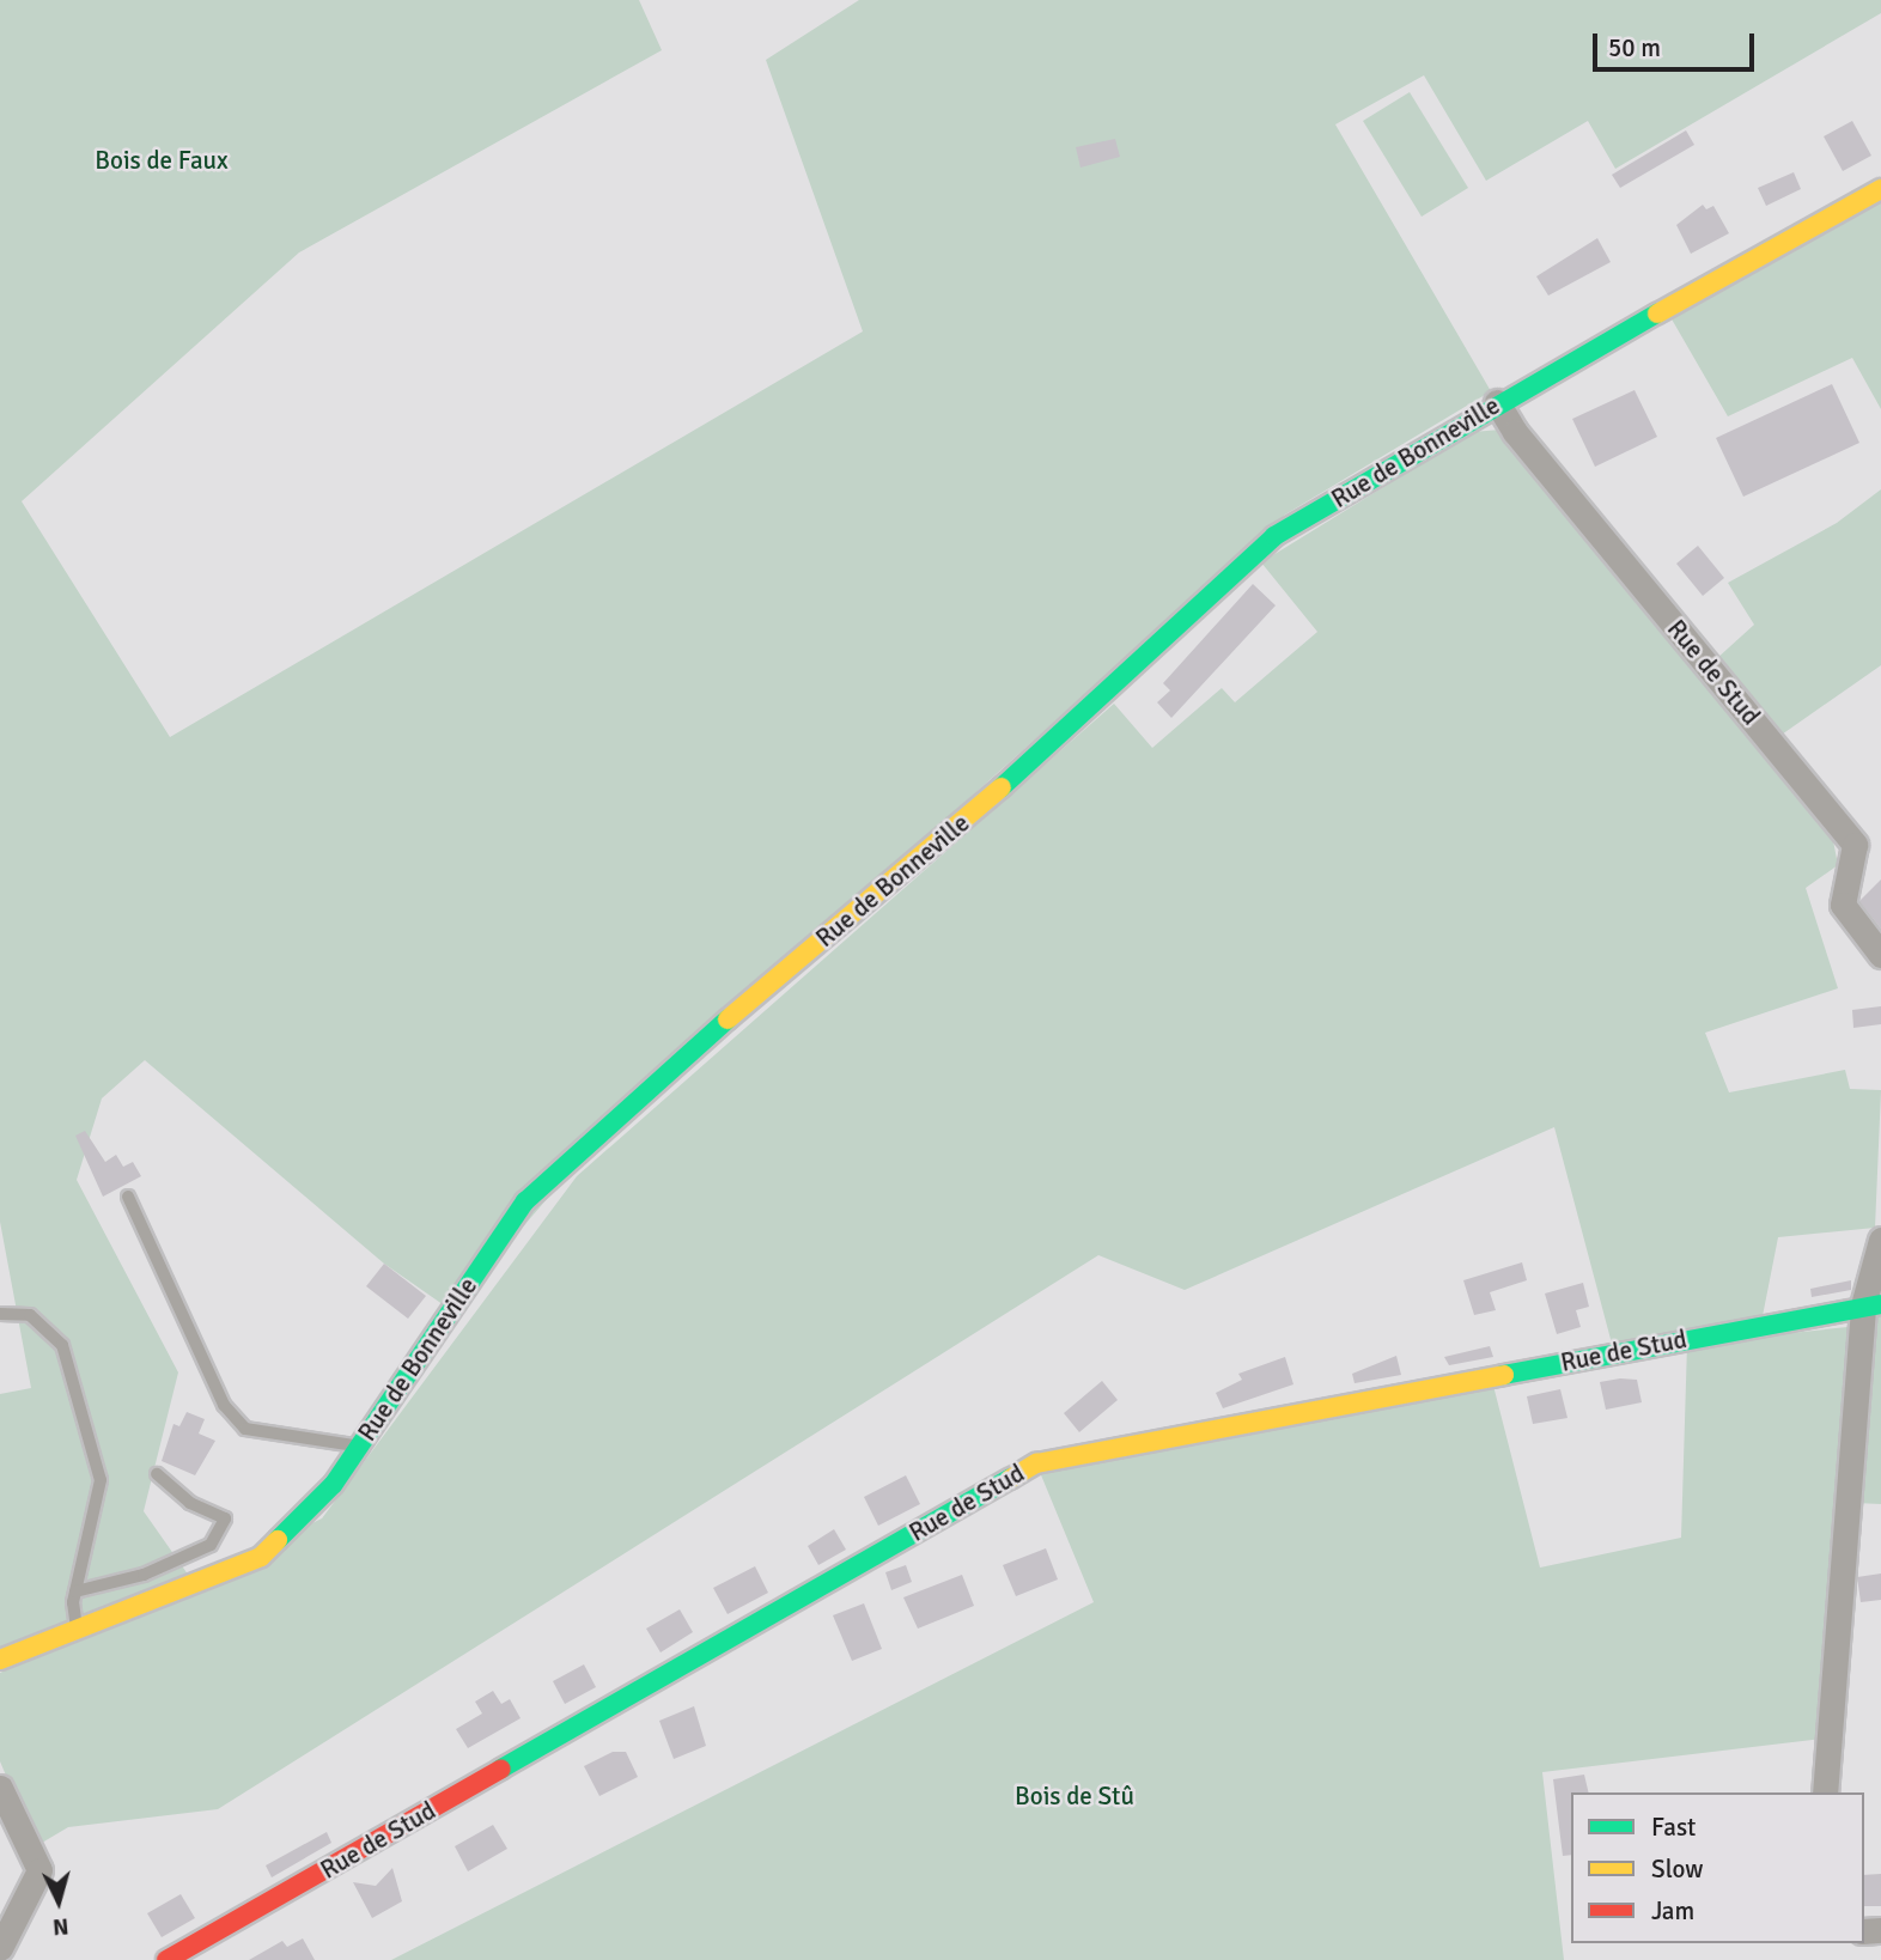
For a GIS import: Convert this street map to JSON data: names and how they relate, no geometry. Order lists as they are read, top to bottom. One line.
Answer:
{"streets":{"street":["Rue de Bonneville","Rue de Stud"]},"crossings":[["Rue de Bonneville","Rue de Stud"]],"parks":["Bois de Faux","Bois de Stû"],"legend":["Fast","Slow","Jam"],"scale_bar":"50 m","north":"bottom"}
